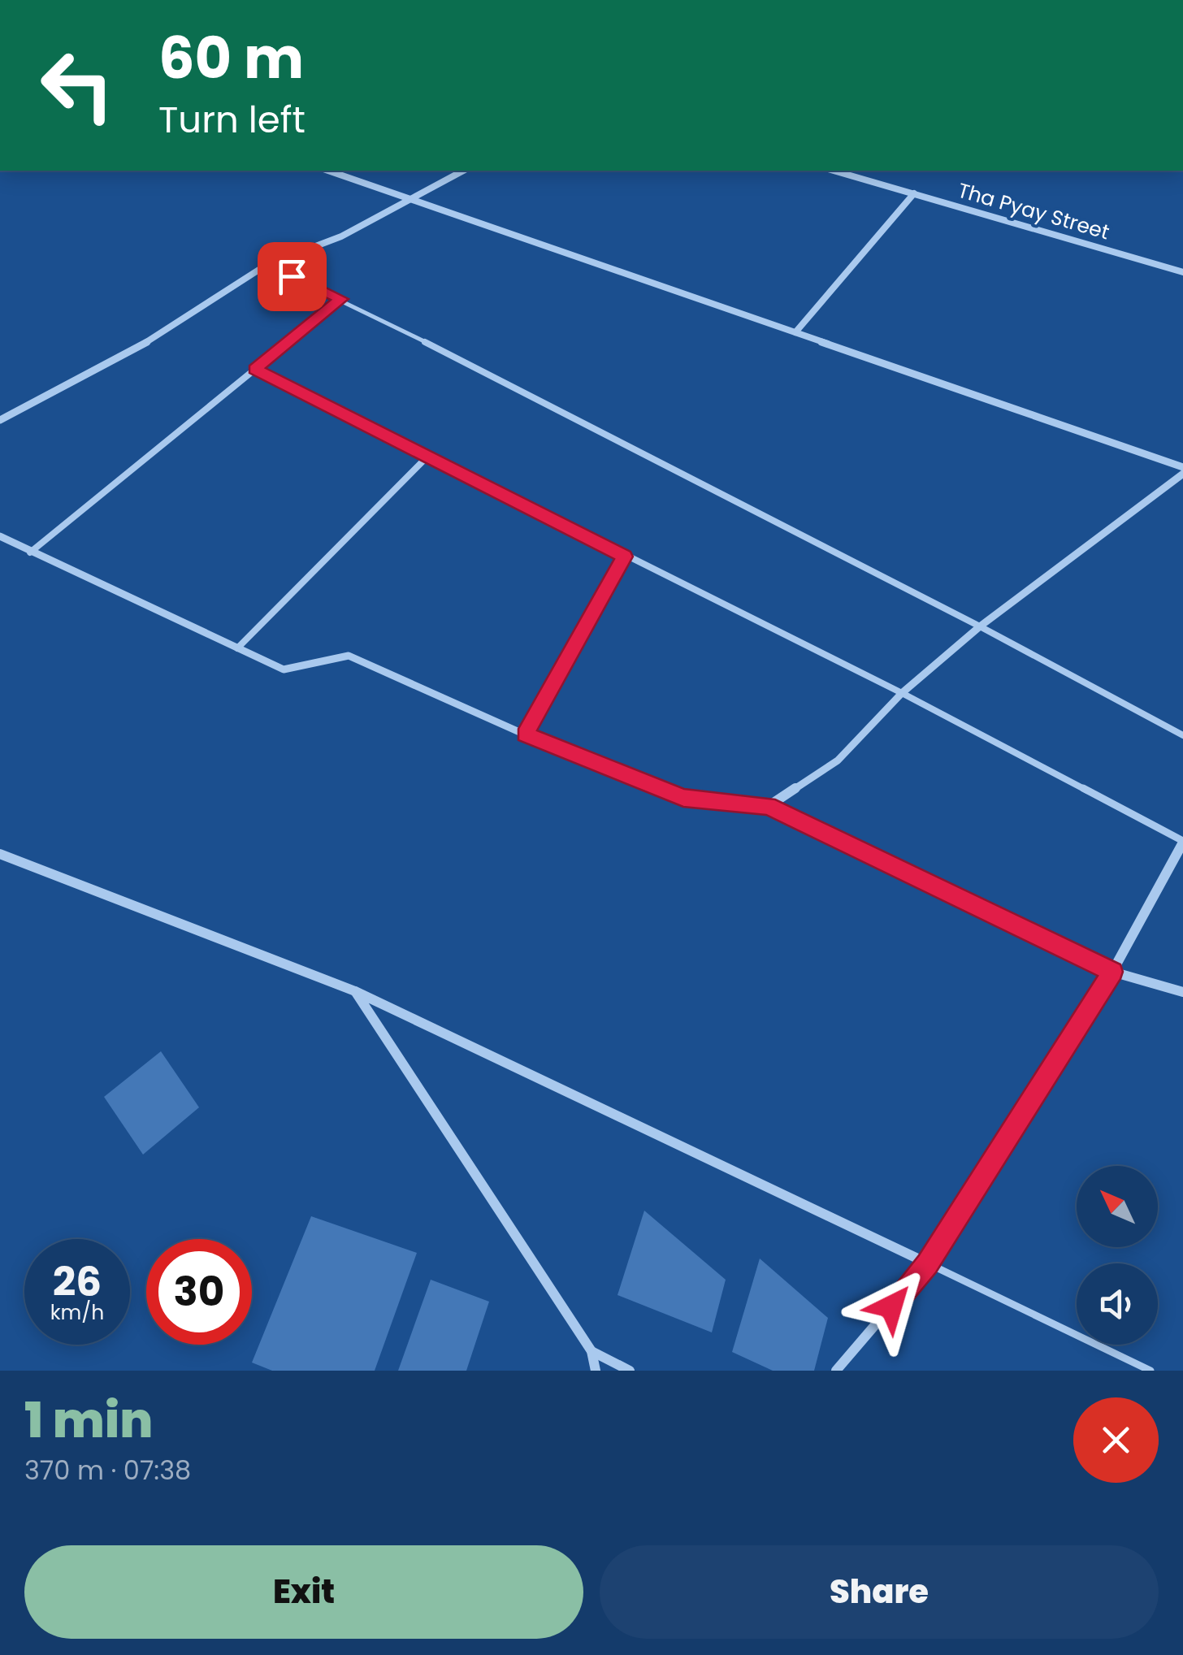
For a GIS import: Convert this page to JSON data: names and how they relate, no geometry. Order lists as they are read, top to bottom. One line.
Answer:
{"streets":{"street":["Tha Pyay Street"]},"north":"top left","page":{"turn":["60 m","Turn left"],"speed":"26 km/h","limit":"30","heading":["1 min","370 m · 07:38"],"buttons":["Exit","Share"]}}
